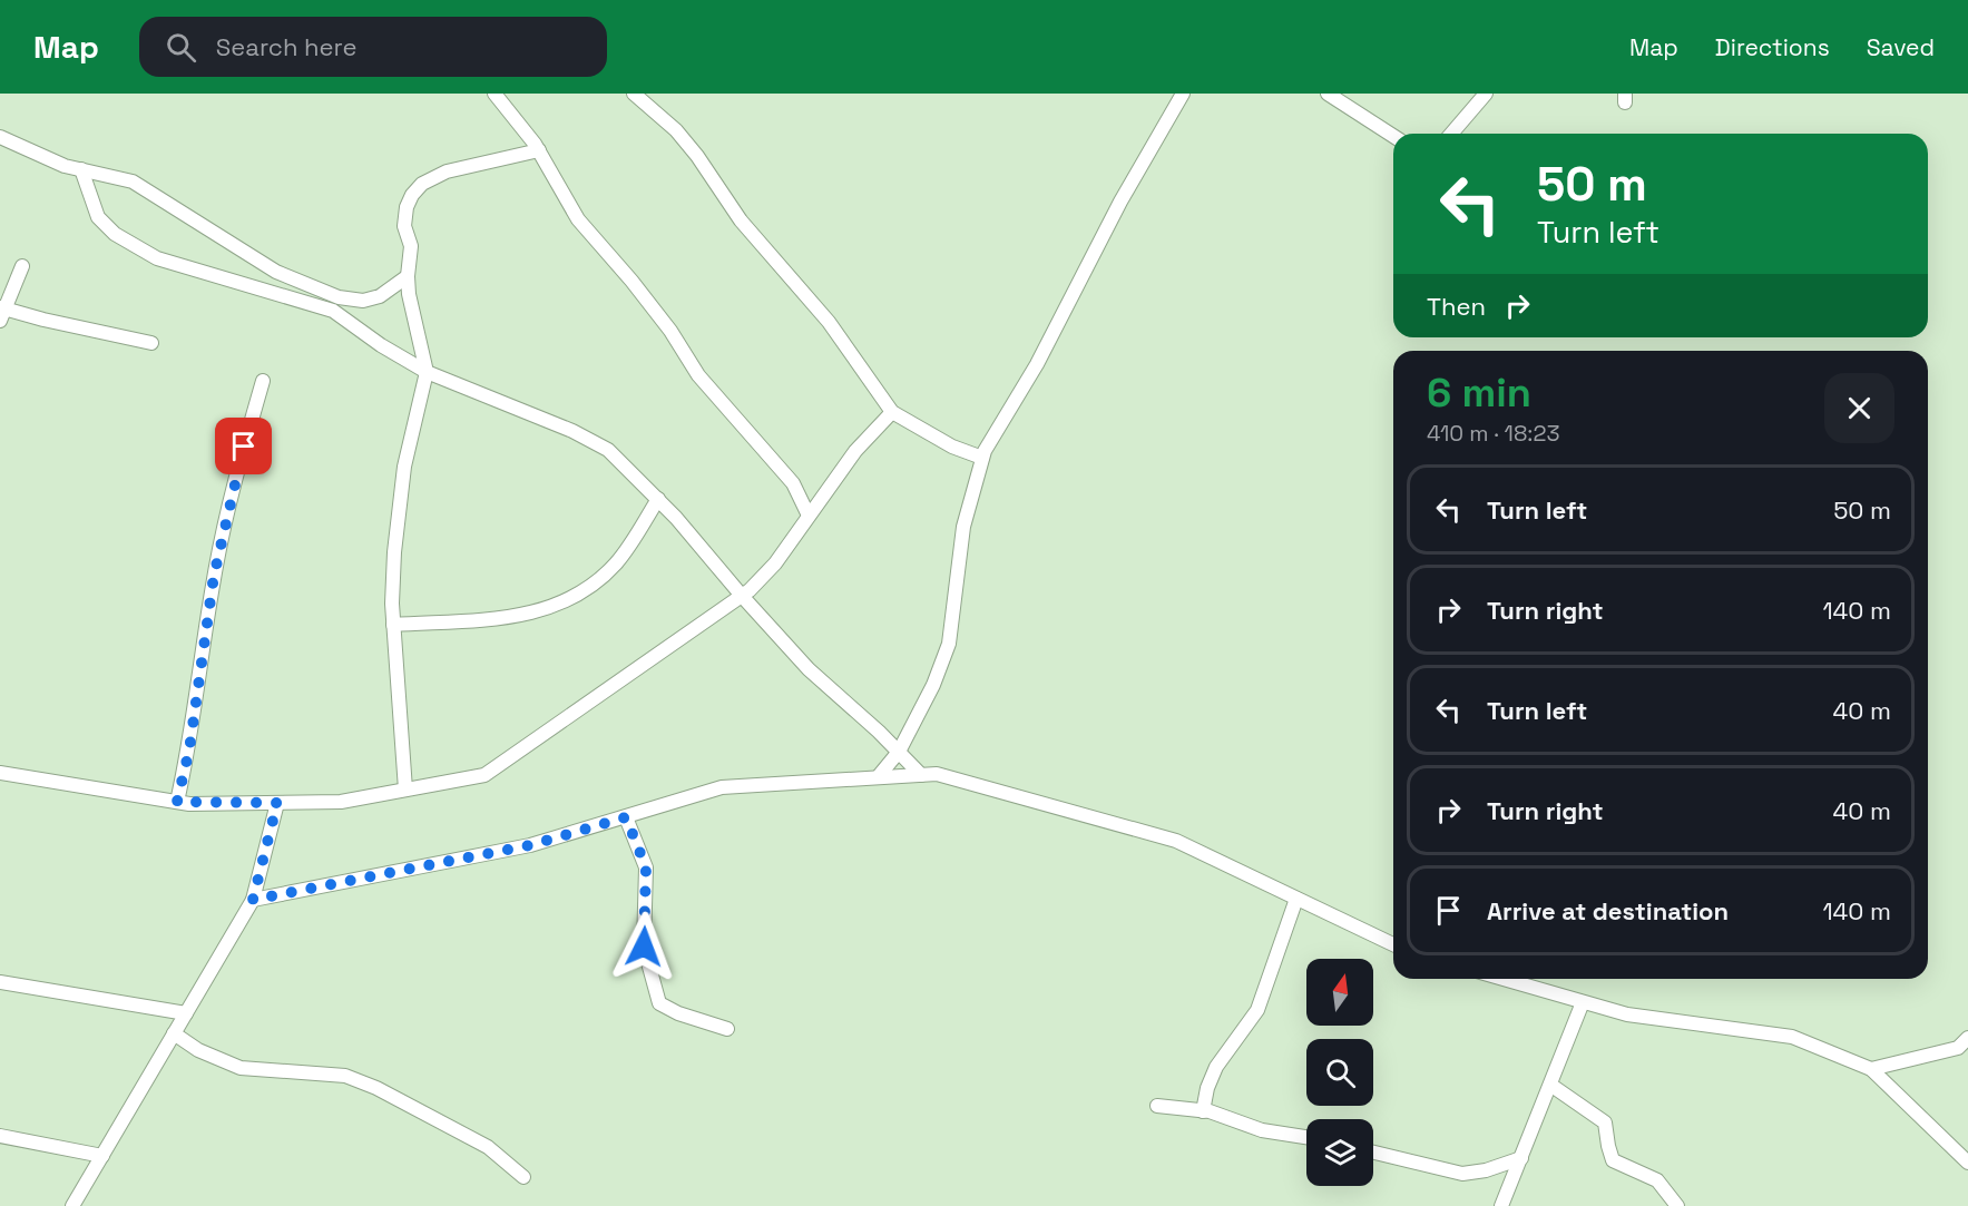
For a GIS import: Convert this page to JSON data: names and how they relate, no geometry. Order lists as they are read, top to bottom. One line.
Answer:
{"north":"top","page":{"header":"Map","search":"Search here","nav":["Map","Directions","Saved"],"turn":["50 m","Turn left"],"then":"Then","heading":["6 min","410 m · 18:23"],"list":[{"name":"Turn left","value":"50 m"},{"name":"Turn right","value":"140 m"},{"name":"Turn left","value":"40 m"},{"name":"Turn right","value":"40 m"},{"name":"Arrive at destination","value":"140 m"}]}}
